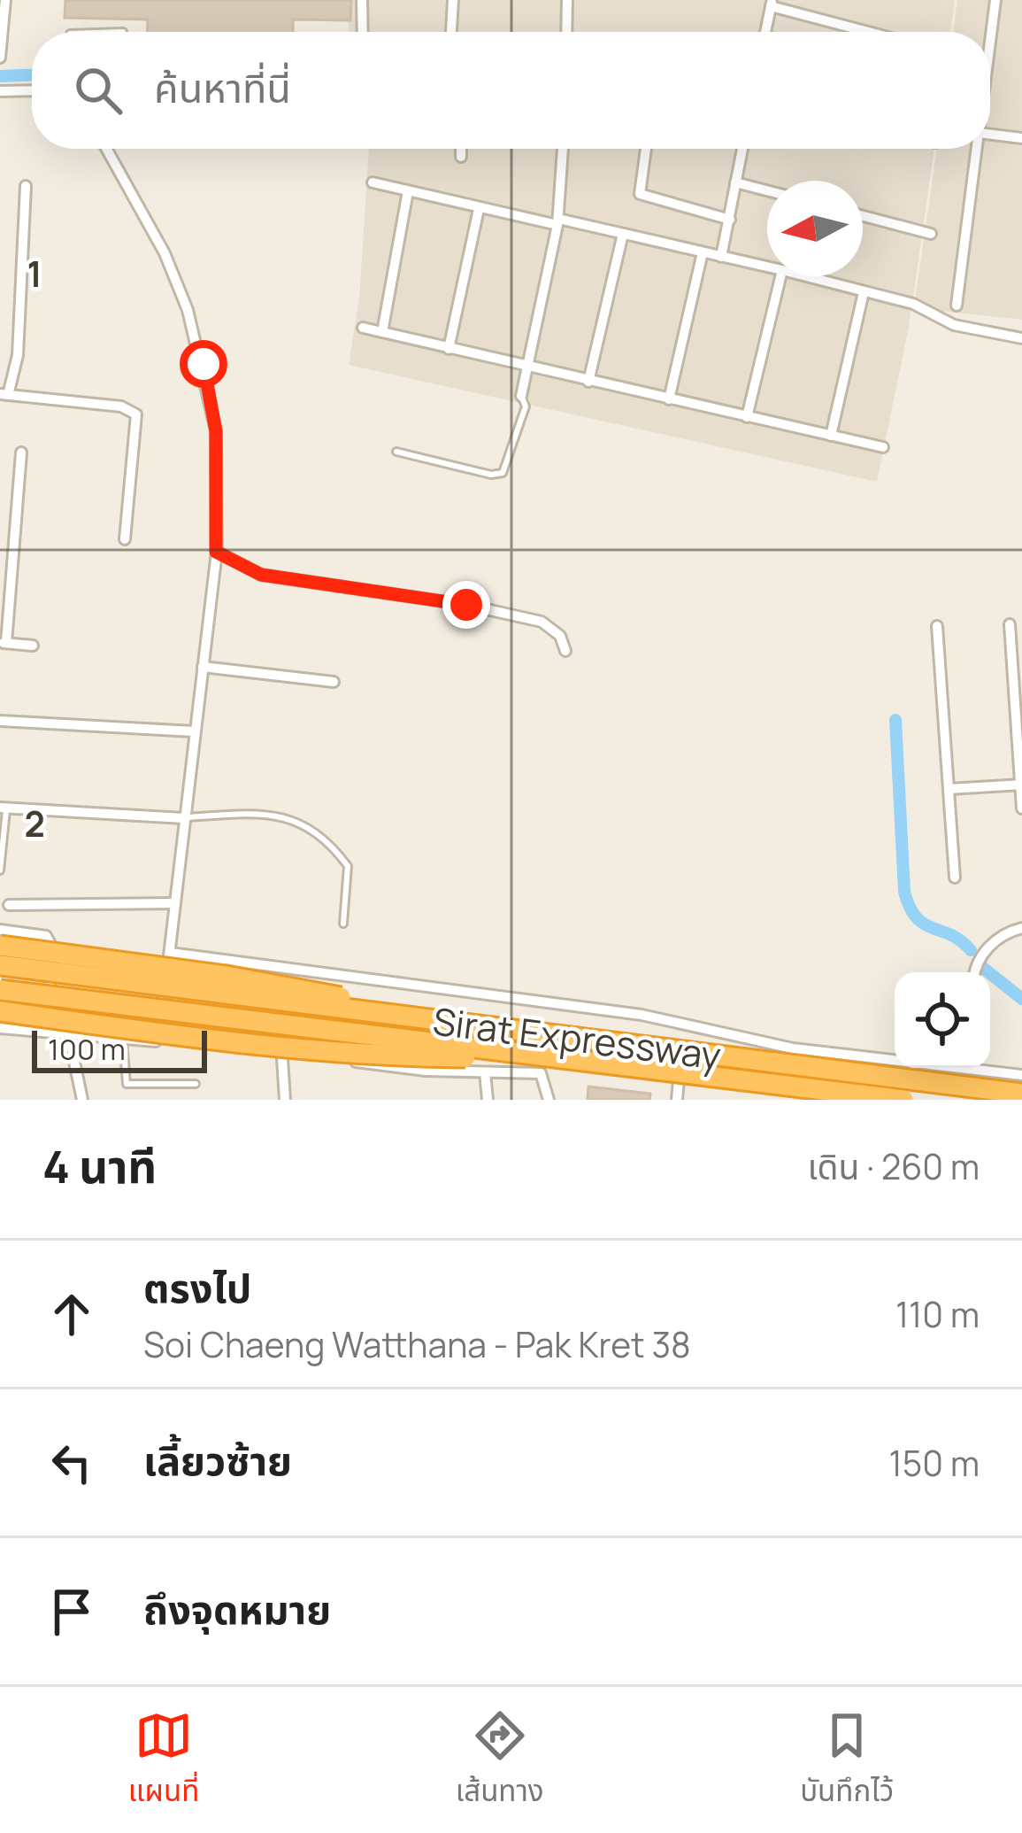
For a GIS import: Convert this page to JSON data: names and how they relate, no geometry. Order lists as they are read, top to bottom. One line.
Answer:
{"streets":{"highway":["Sirat Expressway"]},"scale_bar":"100 m","north":"left","page":{"search":"ค้นหาที่นี่","scale":"100 m","heading":["4 นาที","เดิน · 260 m"],"list":[["ตรงไป","Soi Chaeng Watthana - Pak Kret 38","110 m"],["เลี้ยวซ้าย","150 m"],"ถึงจุดหมาย"],"nav":["แผนที่","เส้นทาง","บันทึกไว้"]},"grid":{"rows":["1","2"]}}
